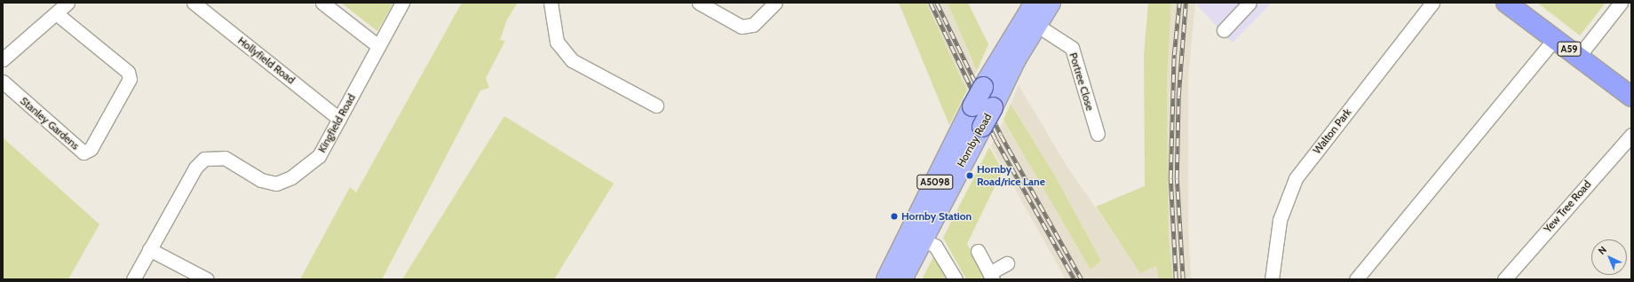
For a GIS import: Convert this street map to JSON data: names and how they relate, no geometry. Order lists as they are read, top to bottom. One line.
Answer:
{"streets":{"highway":["A59"],"main road":["Hornby Road","A5098"],"street":["Hollyfield Road","Portree Close","Stanley Gardens","Kingfield Road","Walton Park","Yew Tree Road"]},"crossings":[["Hollyfield Road","Kingfield Road"],["Portree Close","Hornby Road"]],"places":["Hornby Road/rice Lane","Hornby Station"],"north":"top left"}
